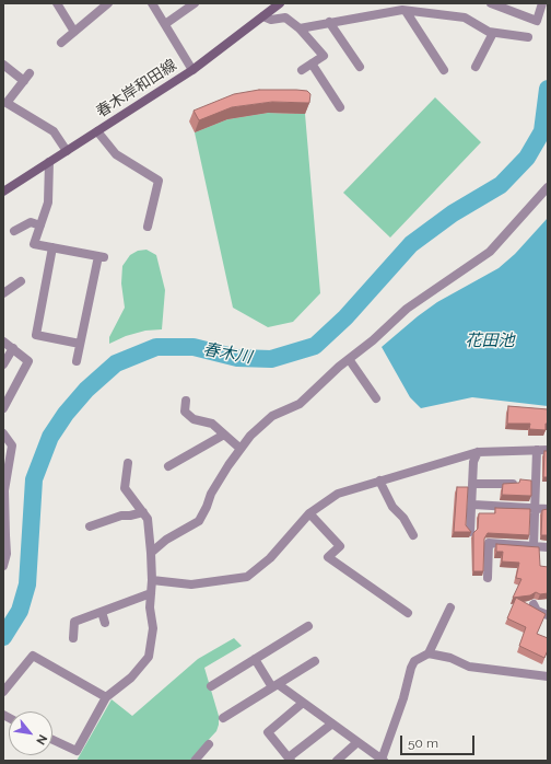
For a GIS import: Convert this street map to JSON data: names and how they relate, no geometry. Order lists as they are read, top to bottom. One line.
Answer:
{"streets":{"main road":["春木岸和田線"]},"water":["花田池","春木川"],"scale_bar":"50 m","north":"bottom right"}
